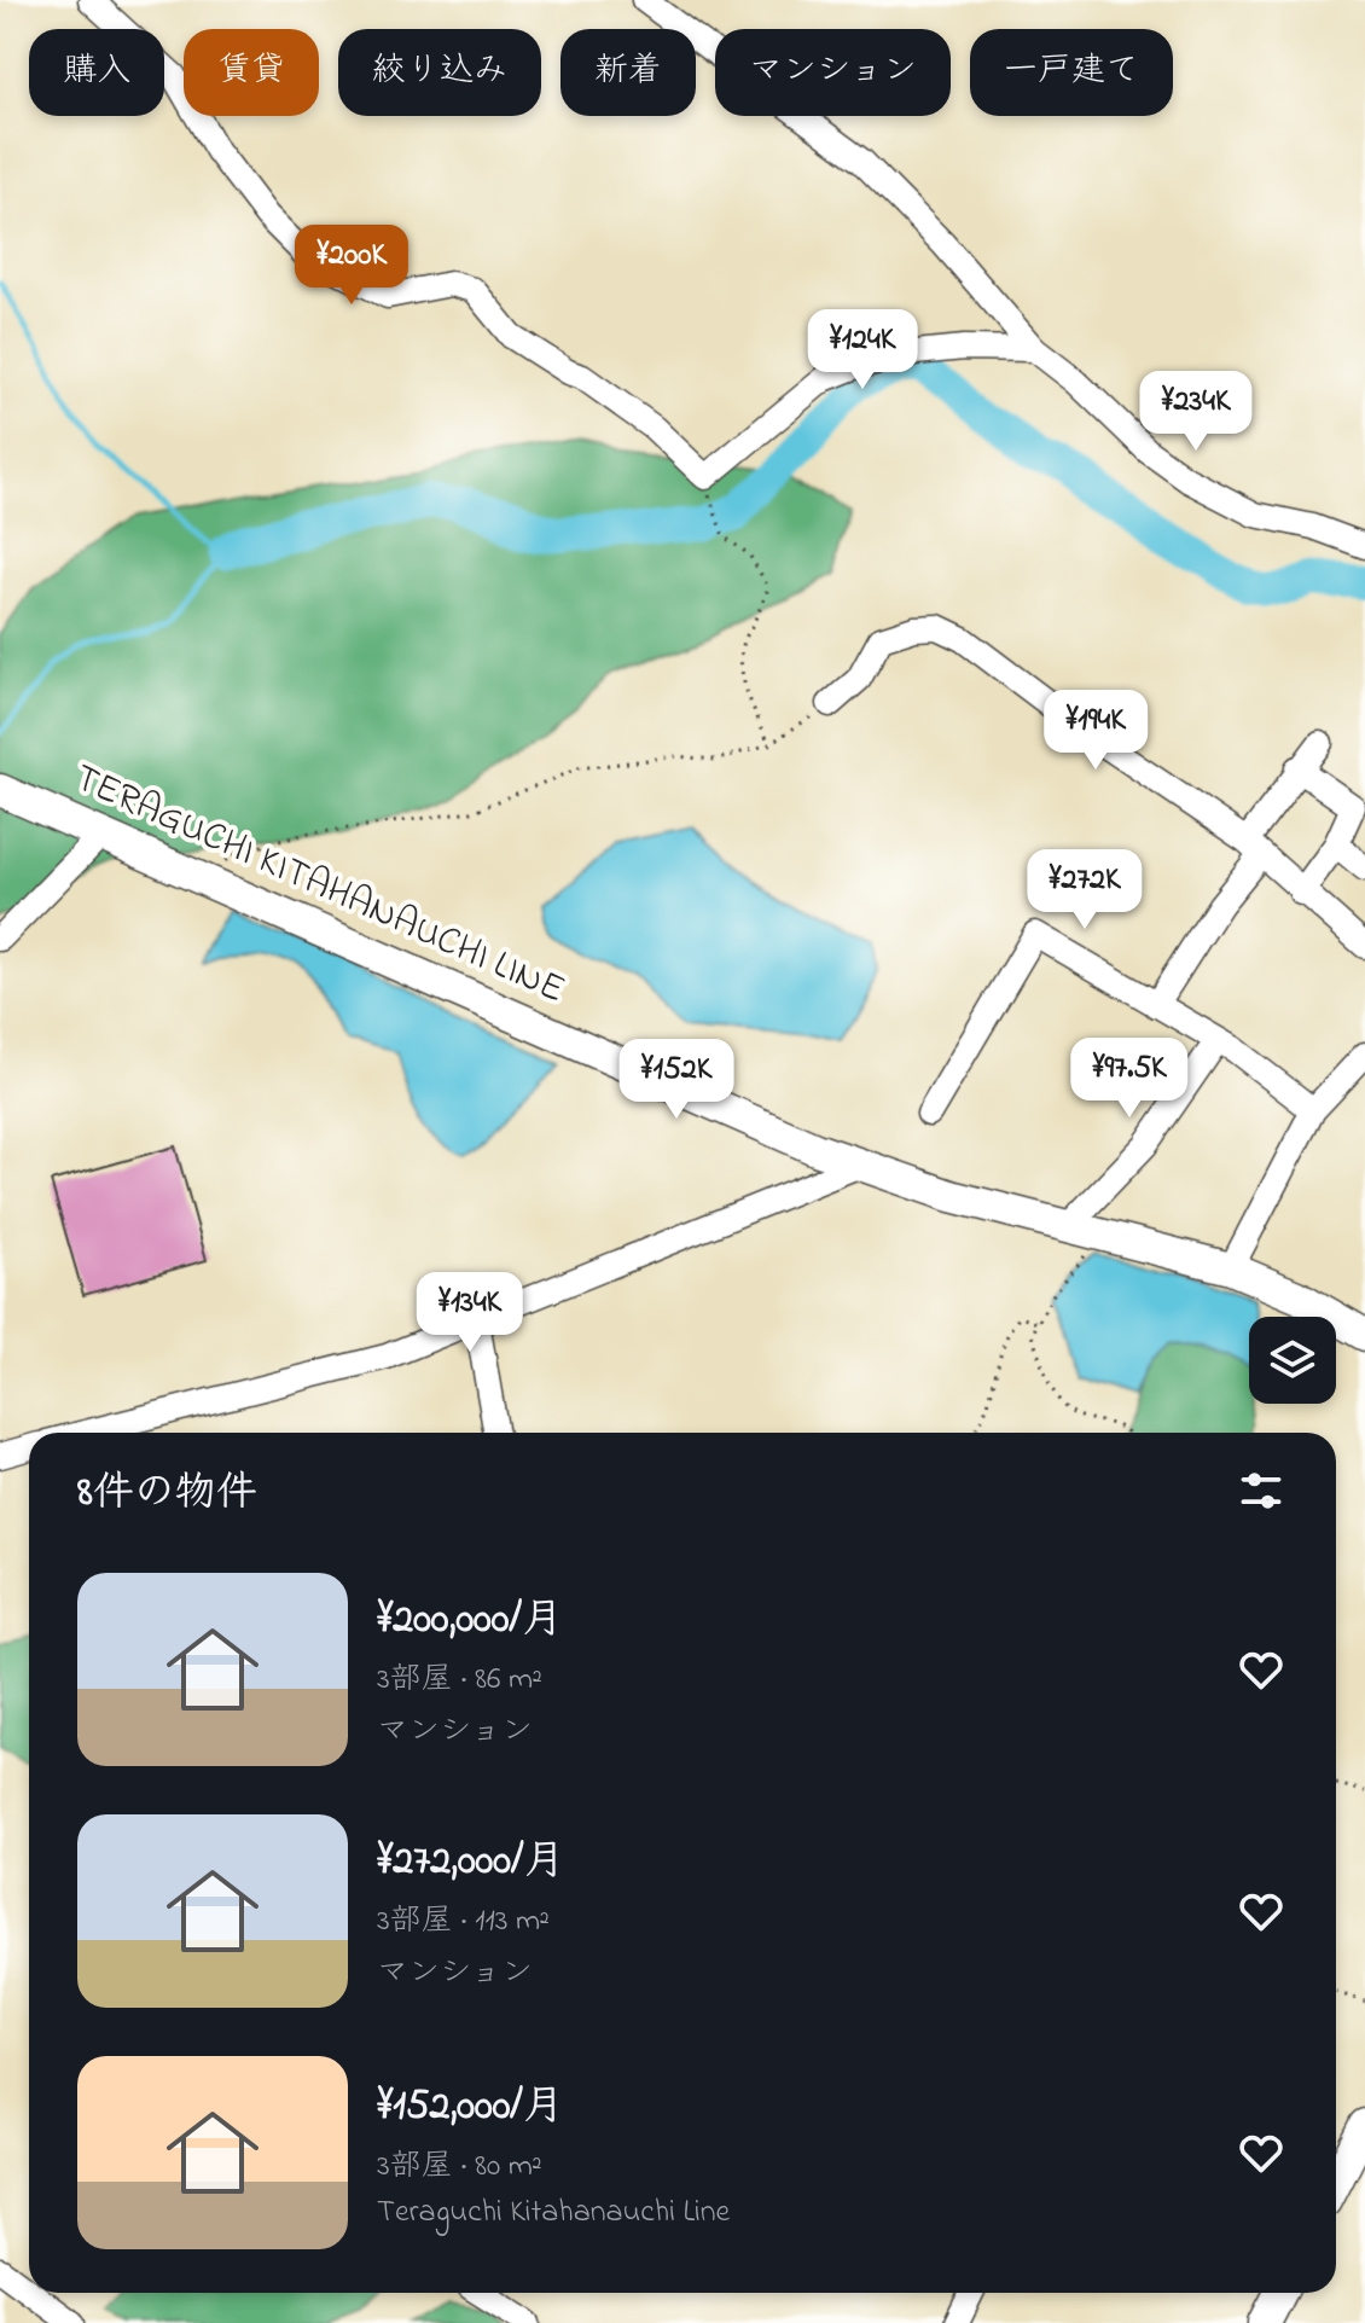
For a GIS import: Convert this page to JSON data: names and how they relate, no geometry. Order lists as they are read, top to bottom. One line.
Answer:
{"streets":{"main road":["TERAGUCHI KITAHANAUCHI LINE"]},"page":{"chip":["購入","賃貸","絞り込み","新着","マンション","一戸建て"],"price":["¥200K","¥124K","¥234K","¥194K","¥272K","¥97.5K","¥152K","¥134K"],"heading":"8件の物件","list":[{"name":"¥200,000/月","note":"3部屋 · 86 m² · マンション"},{"name":"¥272,000/月","note":"3部屋 · 113 m² · マンション"},{"name":"¥152,000/月","note":"3部屋 · 80 m² · Teraguchi Kitahanauchi Line"}]}}
